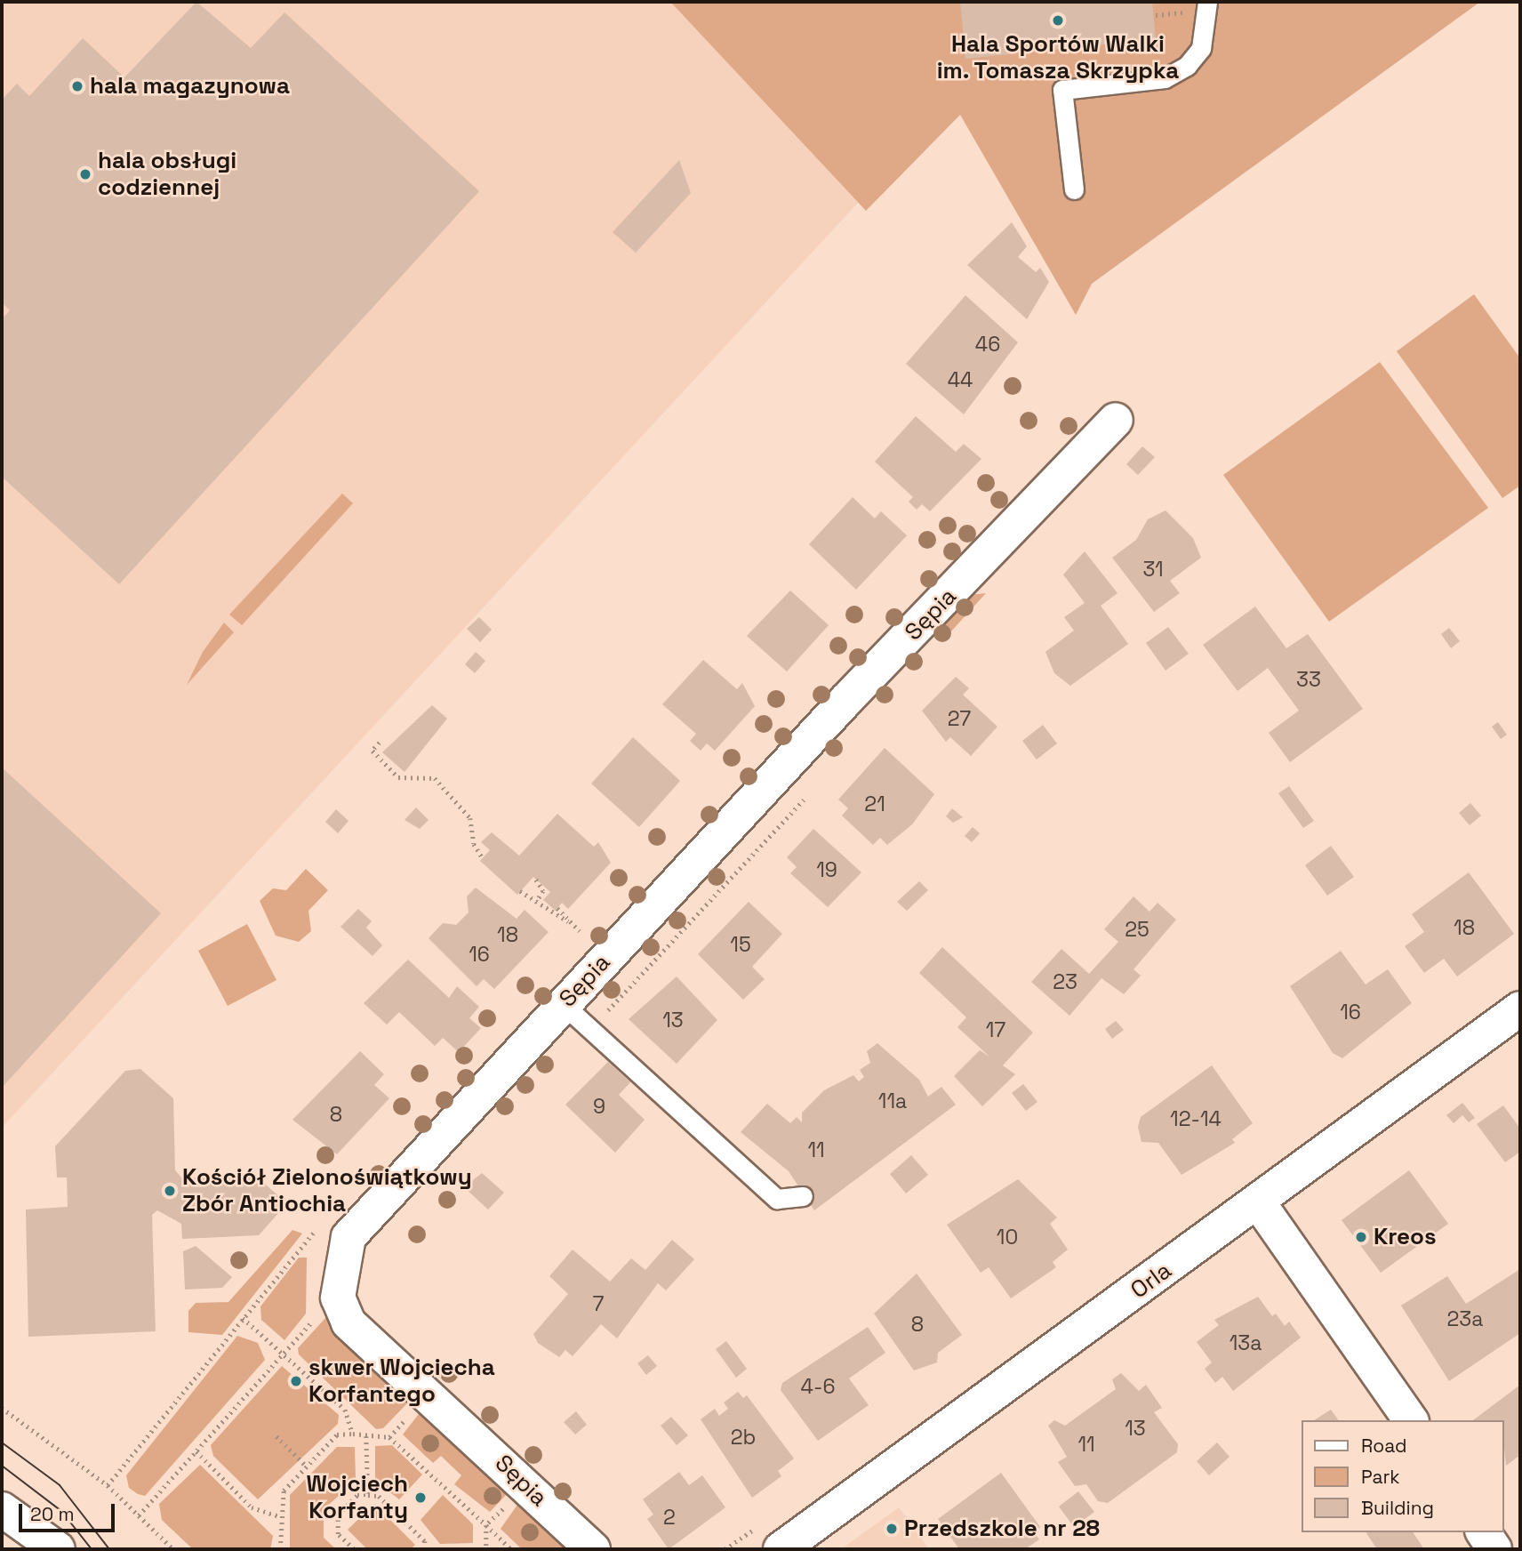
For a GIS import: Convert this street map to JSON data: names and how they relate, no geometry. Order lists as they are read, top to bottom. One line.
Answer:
{"streets":{"street":["Sępia","Orla"]},"places":["Hala Sportów Walki im. Tomasza Skrzypka","hala magazynowa","hala obsługi codziennej","Kościół Zielonoświątkowy Zbór Antiochia","Kreos","skwer Wojciecha Korfantego","Wojciech Korfanty","Przedszkole nr 28"],"house_numbers":["46","44","31","33","27","21","19","18","25","18","15","16","23","16","13","17","11a","9","8","12-14","11","10","7","23a","8","13a","4-6","13","2b","11","2"],"legend":["Road","Park","Building"],"scale_bar":"20 m"}
